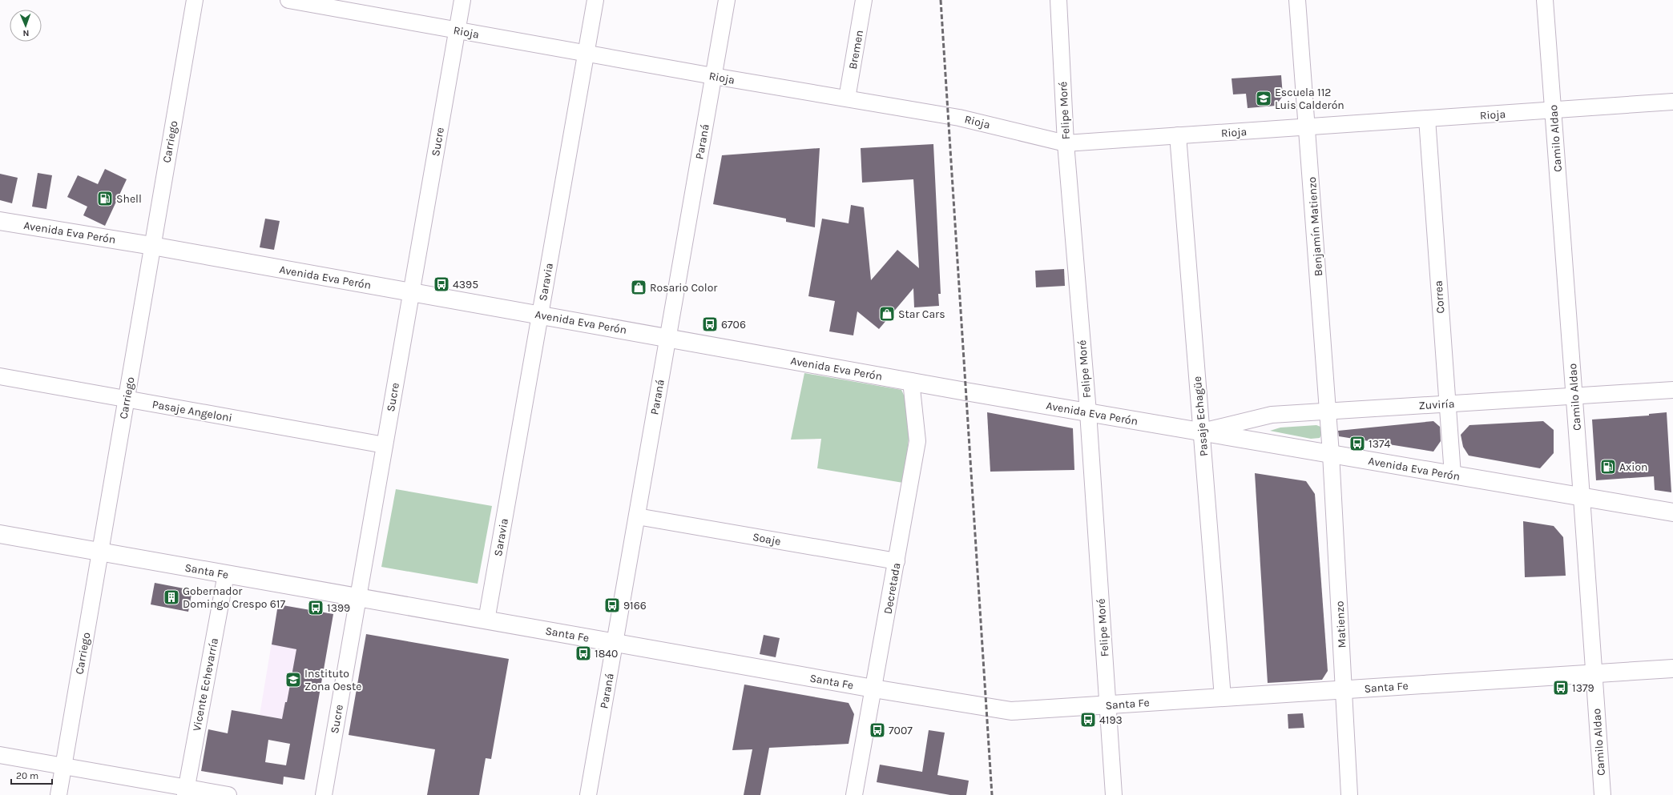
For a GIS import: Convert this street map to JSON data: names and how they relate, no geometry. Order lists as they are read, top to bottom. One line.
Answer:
{"streets":{"main road":["Avenida Eva Perón","Santa Fe"],"street":["Rioja","Bremen","Felipe Moré","Camilo Aldao","Carriego","Sucre","Paraná","Benjamín Matienzo","Saravia","Correa","Zuviría","Pasaje Angeloni","Pasaje Echagüe","Soaje","Decretada","Matienzo","Vicente Echevarría"]},"crossings":[["Rioja","Bremen"],["Rioja","Felipe Moré"],["Rioja","Camilo Aldao"],["Rioja","Sucre"],["Rioja","Paraná"],["Rioja","Benjamín Matienzo"],["Rioja","Saravia"],["Rioja","Correa"],["Rioja","Pasaje Echagüe"],["Felipe Moré","Avenida Eva Perón"],["Felipe Moré","Santa Fe"],["Camilo Aldao","Avenida Eva Perón"],["Camilo Aldao","Zuviría"],["Camilo Aldao","Santa Fe"],["Carriego","Avenida Eva Perón"],["Carriego","Pasaje Angeloni"],["Carriego","Santa Fe"],["Sucre","Avenida Eva Perón"],["Sucre","Pasaje Angeloni"],["Sucre","Santa Fe"],["Paraná","Avenida Eva Perón"],["Paraná","Soaje"],["Paraná","Santa Fe"],["Benjamín Matienzo","Avenida Eva Perón"],["Benjamín Matienzo","Zuviría"],["Benjamín Matienzo","Matienzo"],["Avenida Eva Perón","Saravia"],["Avenida Eva Perón","Correa"],["Avenida Eva Perón","Zuviría"],["Avenida Eva Perón","Pasaje Echagüe"],["Avenida Eva Perón","Decretada"],["Avenida Eva Perón","Matienzo"],["Saravia","Santa Fe"],["Correa","Zuviría"],["Zuviría","Pasaje Echagüe"],["Pasaje Echagüe","Santa Fe"],["Soaje","Decretada"],["Santa Fe","Decretada"],["Santa Fe","Matienzo"],["Santa Fe","Vicente Echevarría"]],"places":{"school or university":["Escuela 112 Luis Calderón","Instituto Zona Oeste"],"fuel station":["Shell","Axion"],"bus stop":["4395","6706","1374","9166","1399","1840","1379","4193","7007"],"shop":["Rosario Color","Star Cars"],"building":["Gobernador Domingo Crespo 617"]},"scale_bar":"20 m","north":"bottom"}
